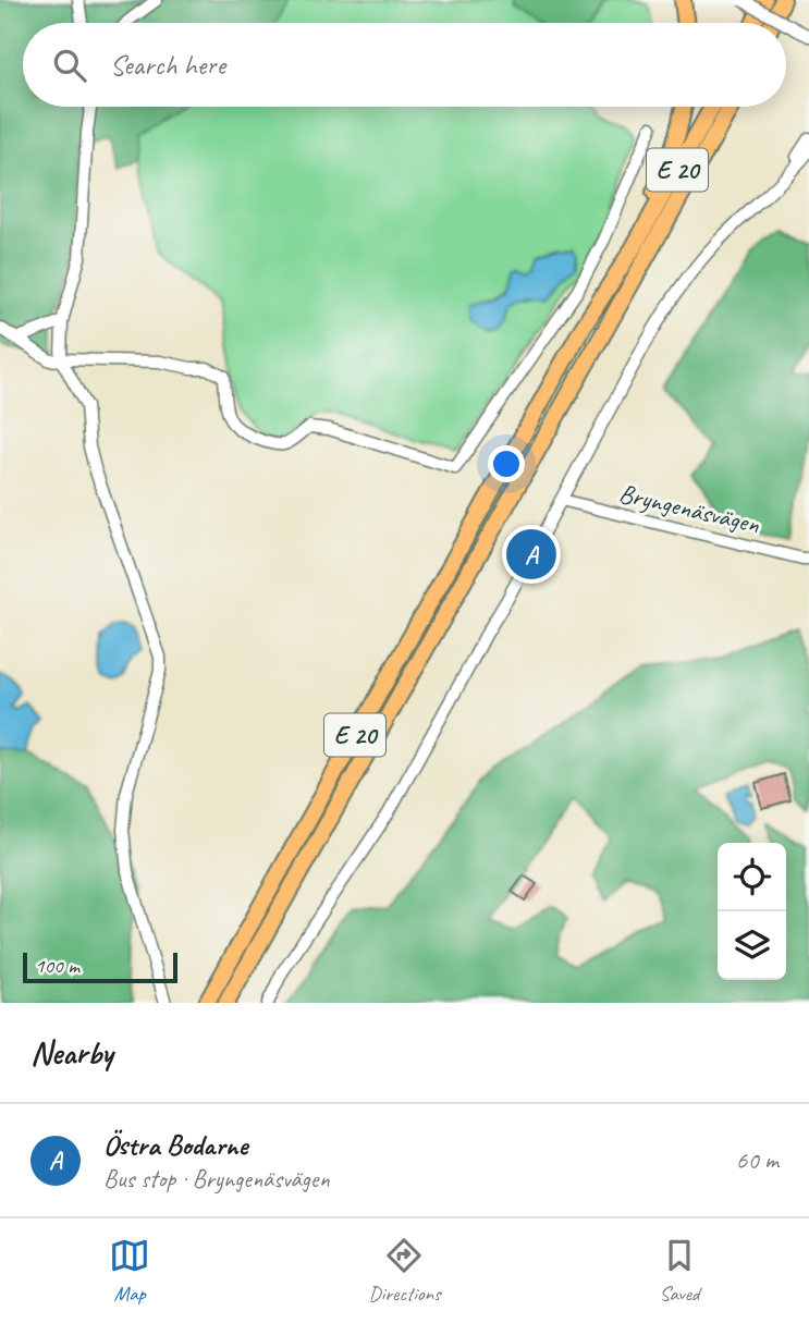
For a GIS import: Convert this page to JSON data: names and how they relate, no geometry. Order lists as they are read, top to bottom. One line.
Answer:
{"streets":{"highway":["E 20"],"street":["Bryngenäsvägen"]},"scale_bar":"100 m","page":{"search":"Search here","pins":"A","scale":"100 m","heading":"Nearby","list":[{"mark":"A","name":"Östra Bodarne","note":"Bus stop · Bryngenäsvägen","value":"60 m"}],"nav":["Map","Directions","Saved"]}}
